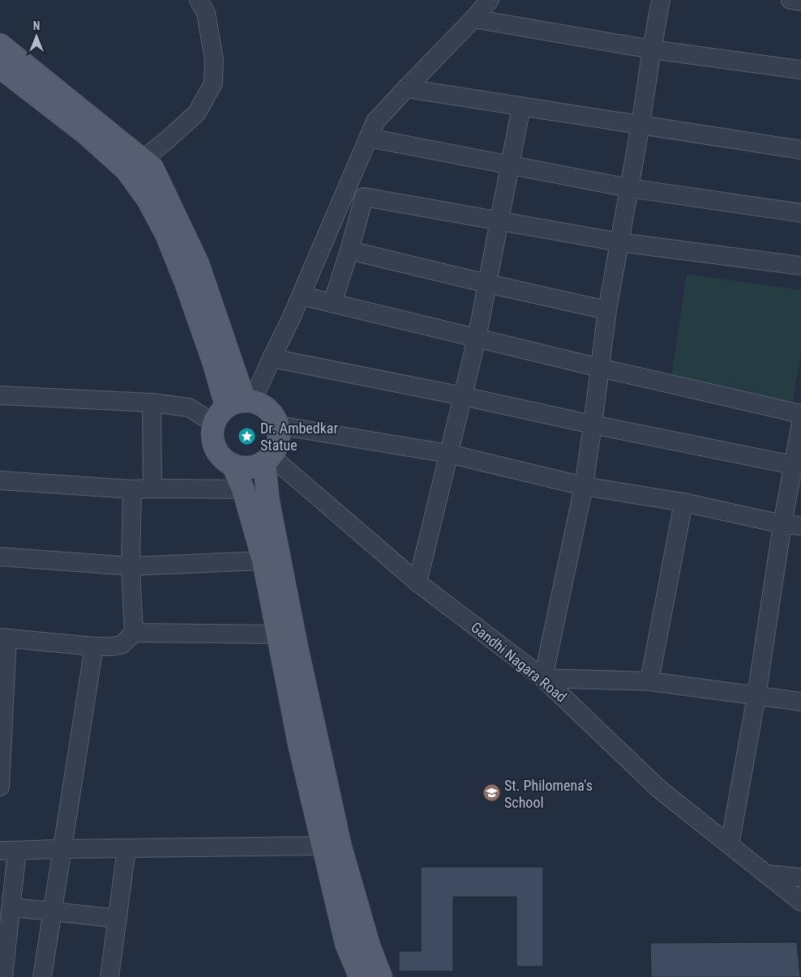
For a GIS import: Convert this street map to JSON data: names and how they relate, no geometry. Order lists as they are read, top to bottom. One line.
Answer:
{"streets":{"street":["Gandhi Nagara Road"]},"places":{"place":["Dr. Ambedkar Statue"],"school or university":["St. Philomena's School"]},"north":"top"}
